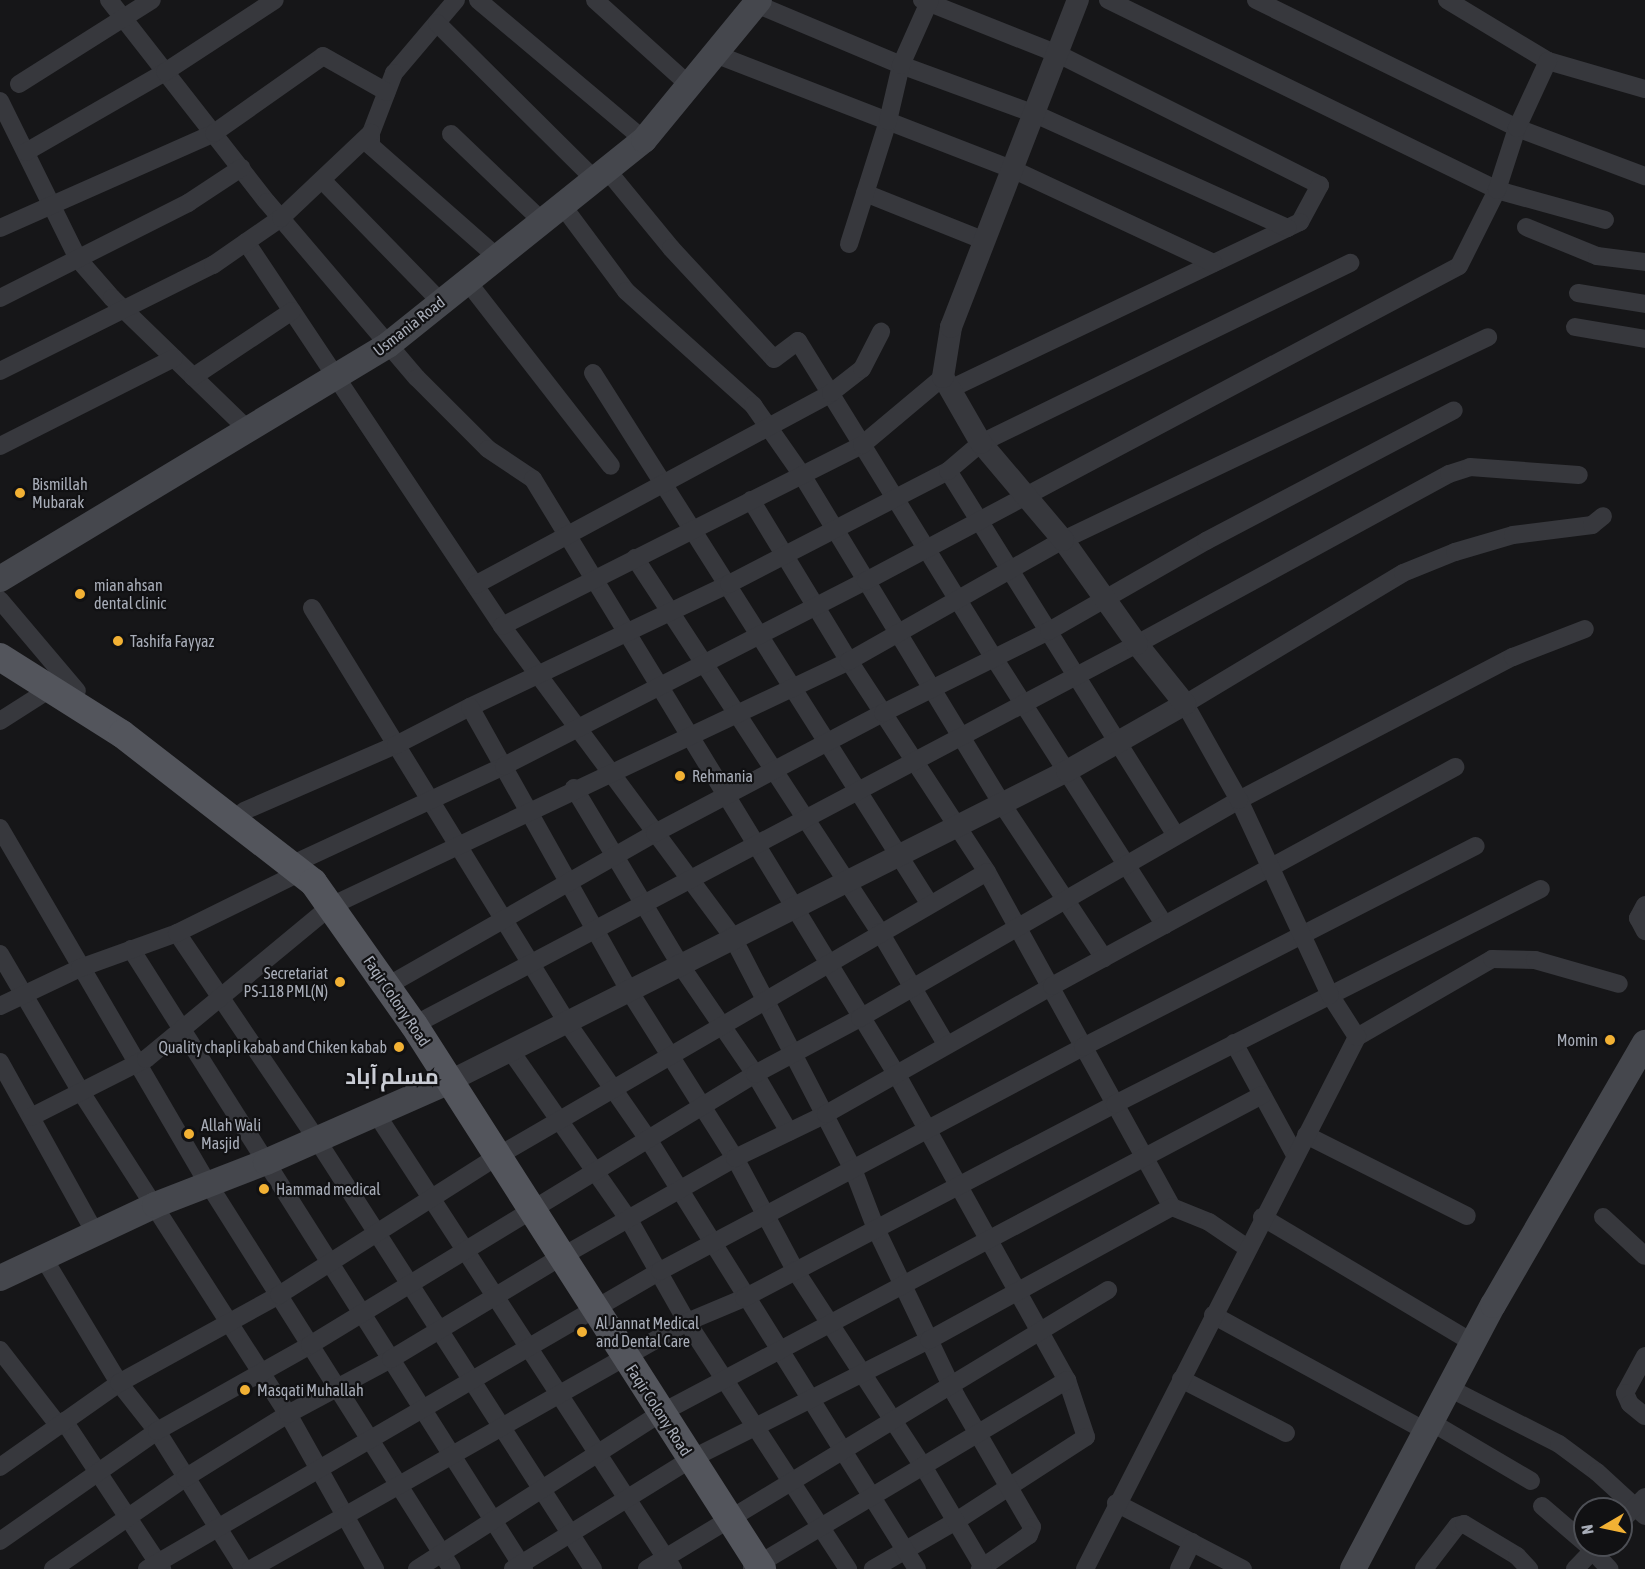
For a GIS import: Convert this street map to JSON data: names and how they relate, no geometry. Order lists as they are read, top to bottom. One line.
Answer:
{"streets":{"main road":["Usmania Road","Faqir Colony Road"]},"districts":["مسلم آباد"],"places":["Bismillah Mubarak","mian ahsan dental clinic","Tashifa Fayyaz","Rehmania","Secretariat PS-118 PML(N)","Momin","Quality chapli kabab and Chiken kabab","Allah Wali Masjid","Hammad medical","Al Jannat Medical and Dental Care","Masqati Muhallah"],"north":"left"}
